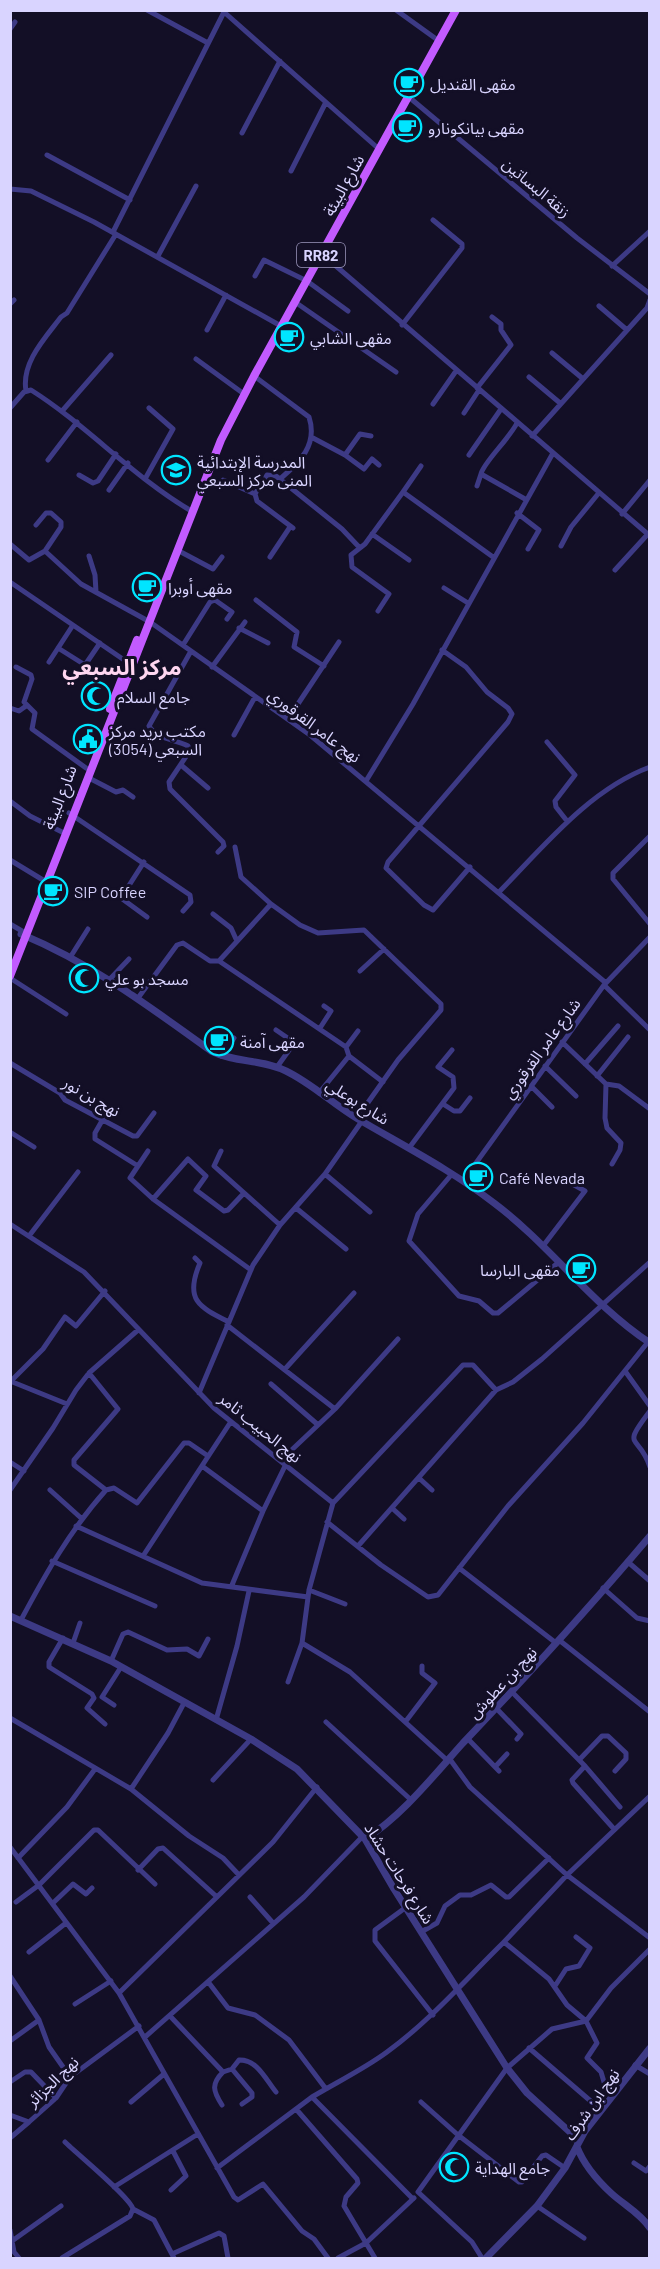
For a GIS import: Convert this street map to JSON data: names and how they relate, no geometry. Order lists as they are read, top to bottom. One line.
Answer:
{"streets":{"main road":["شارع البيئة","RR82"],"street":["زنقة البساتين","نهج عامر القرقوري","شارع عامر القرقوري","نهج بن نور","شارع بوعلي","نهج الحبيب ثامر","نهج بن عطوش","شارع فرحات حشاد","نهج الجزائر","نهج ابن شرف"]},"crossings":[["شارع البيئة","زنقة البساتين"],["شارع البيئة","RR82"],["شارع البيئة","نهج عامر القرقوري"],["شارع البيئة","شارع بوعلي"],["RR82","شارع بوعلي"],["نهج عامر القرقوري","شارع عامر القرقوري"],["شارع عامر القرقوري","شارع بوعلي"],["نهج بن عطوش","شارع فرحات حشاد"],["شارع فرحات حشاد","نهج ابن شرف"]],"districts":["مركز السبعي"],"places":{"cafe":["مقهى القنديل","مقهى بيانكونارو","مقهى الشابي","مقهى أوبرا","SIP Coffee","مقهى آمنة","Café Nevada","مقهى البارسا"],"school or university":["المدرسة الإبتدائية المنى مركز السبعي"],"mosque":["جامع السلام","مسجد بو علي","جامع الهداية"],"public building":["مكتب بريد مركز السبعي (3054)"]}}
